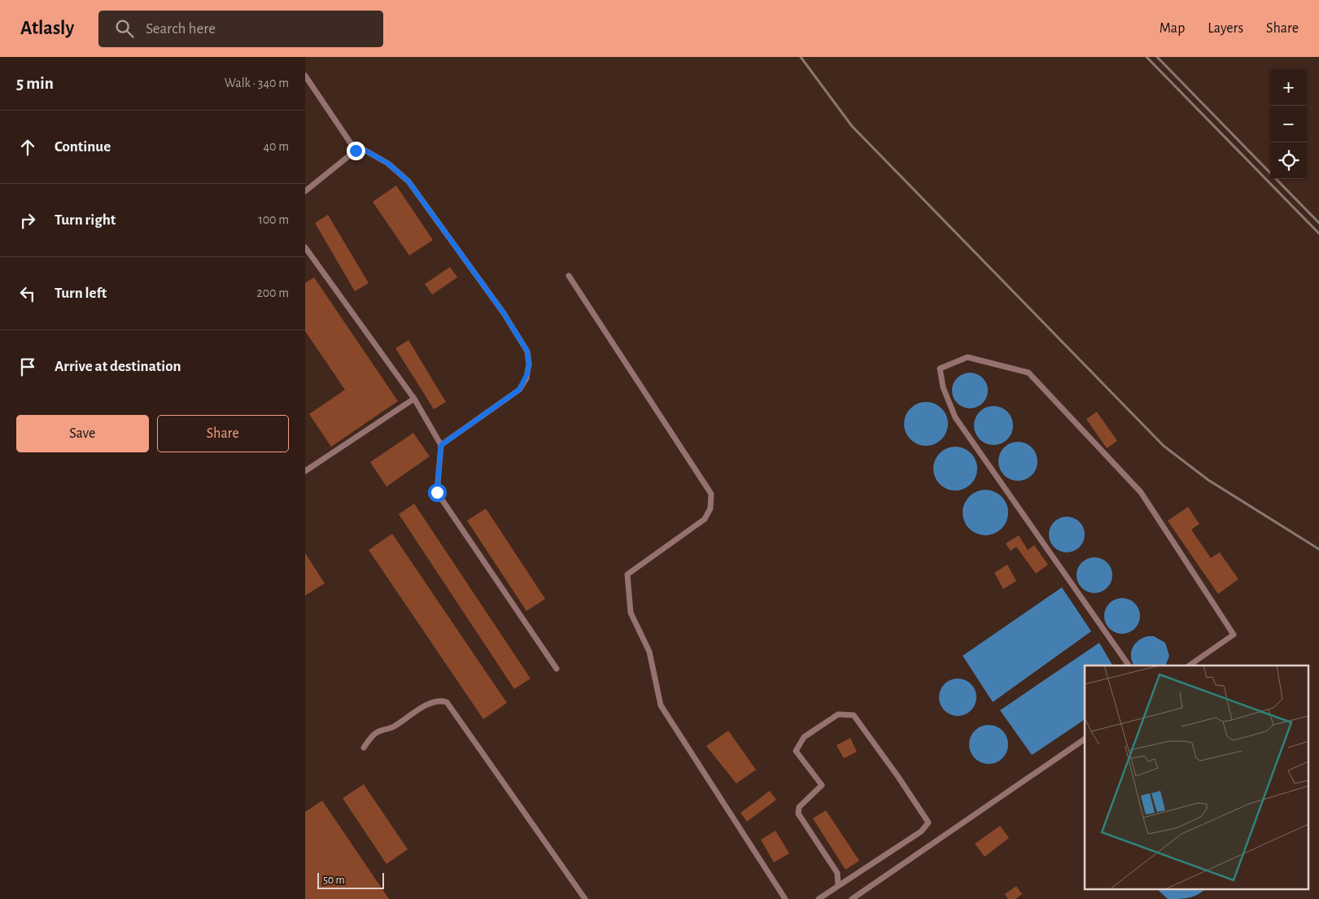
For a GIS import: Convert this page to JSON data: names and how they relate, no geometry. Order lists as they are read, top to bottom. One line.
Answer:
{"scale_bar":"50 m","page":{"header":"Atlasly","search":"Search here","nav":["Map","Layers","Share"],"heading":["5 min","Walk · 340 m"],"map_buttons":["+","−"],"list":[["Continue","40 m"],["Turn right","100 m"],["Turn left","200 m"],"Arrive at destination"],"buttons":["Save","Share"],"scale":"50 m"}}
